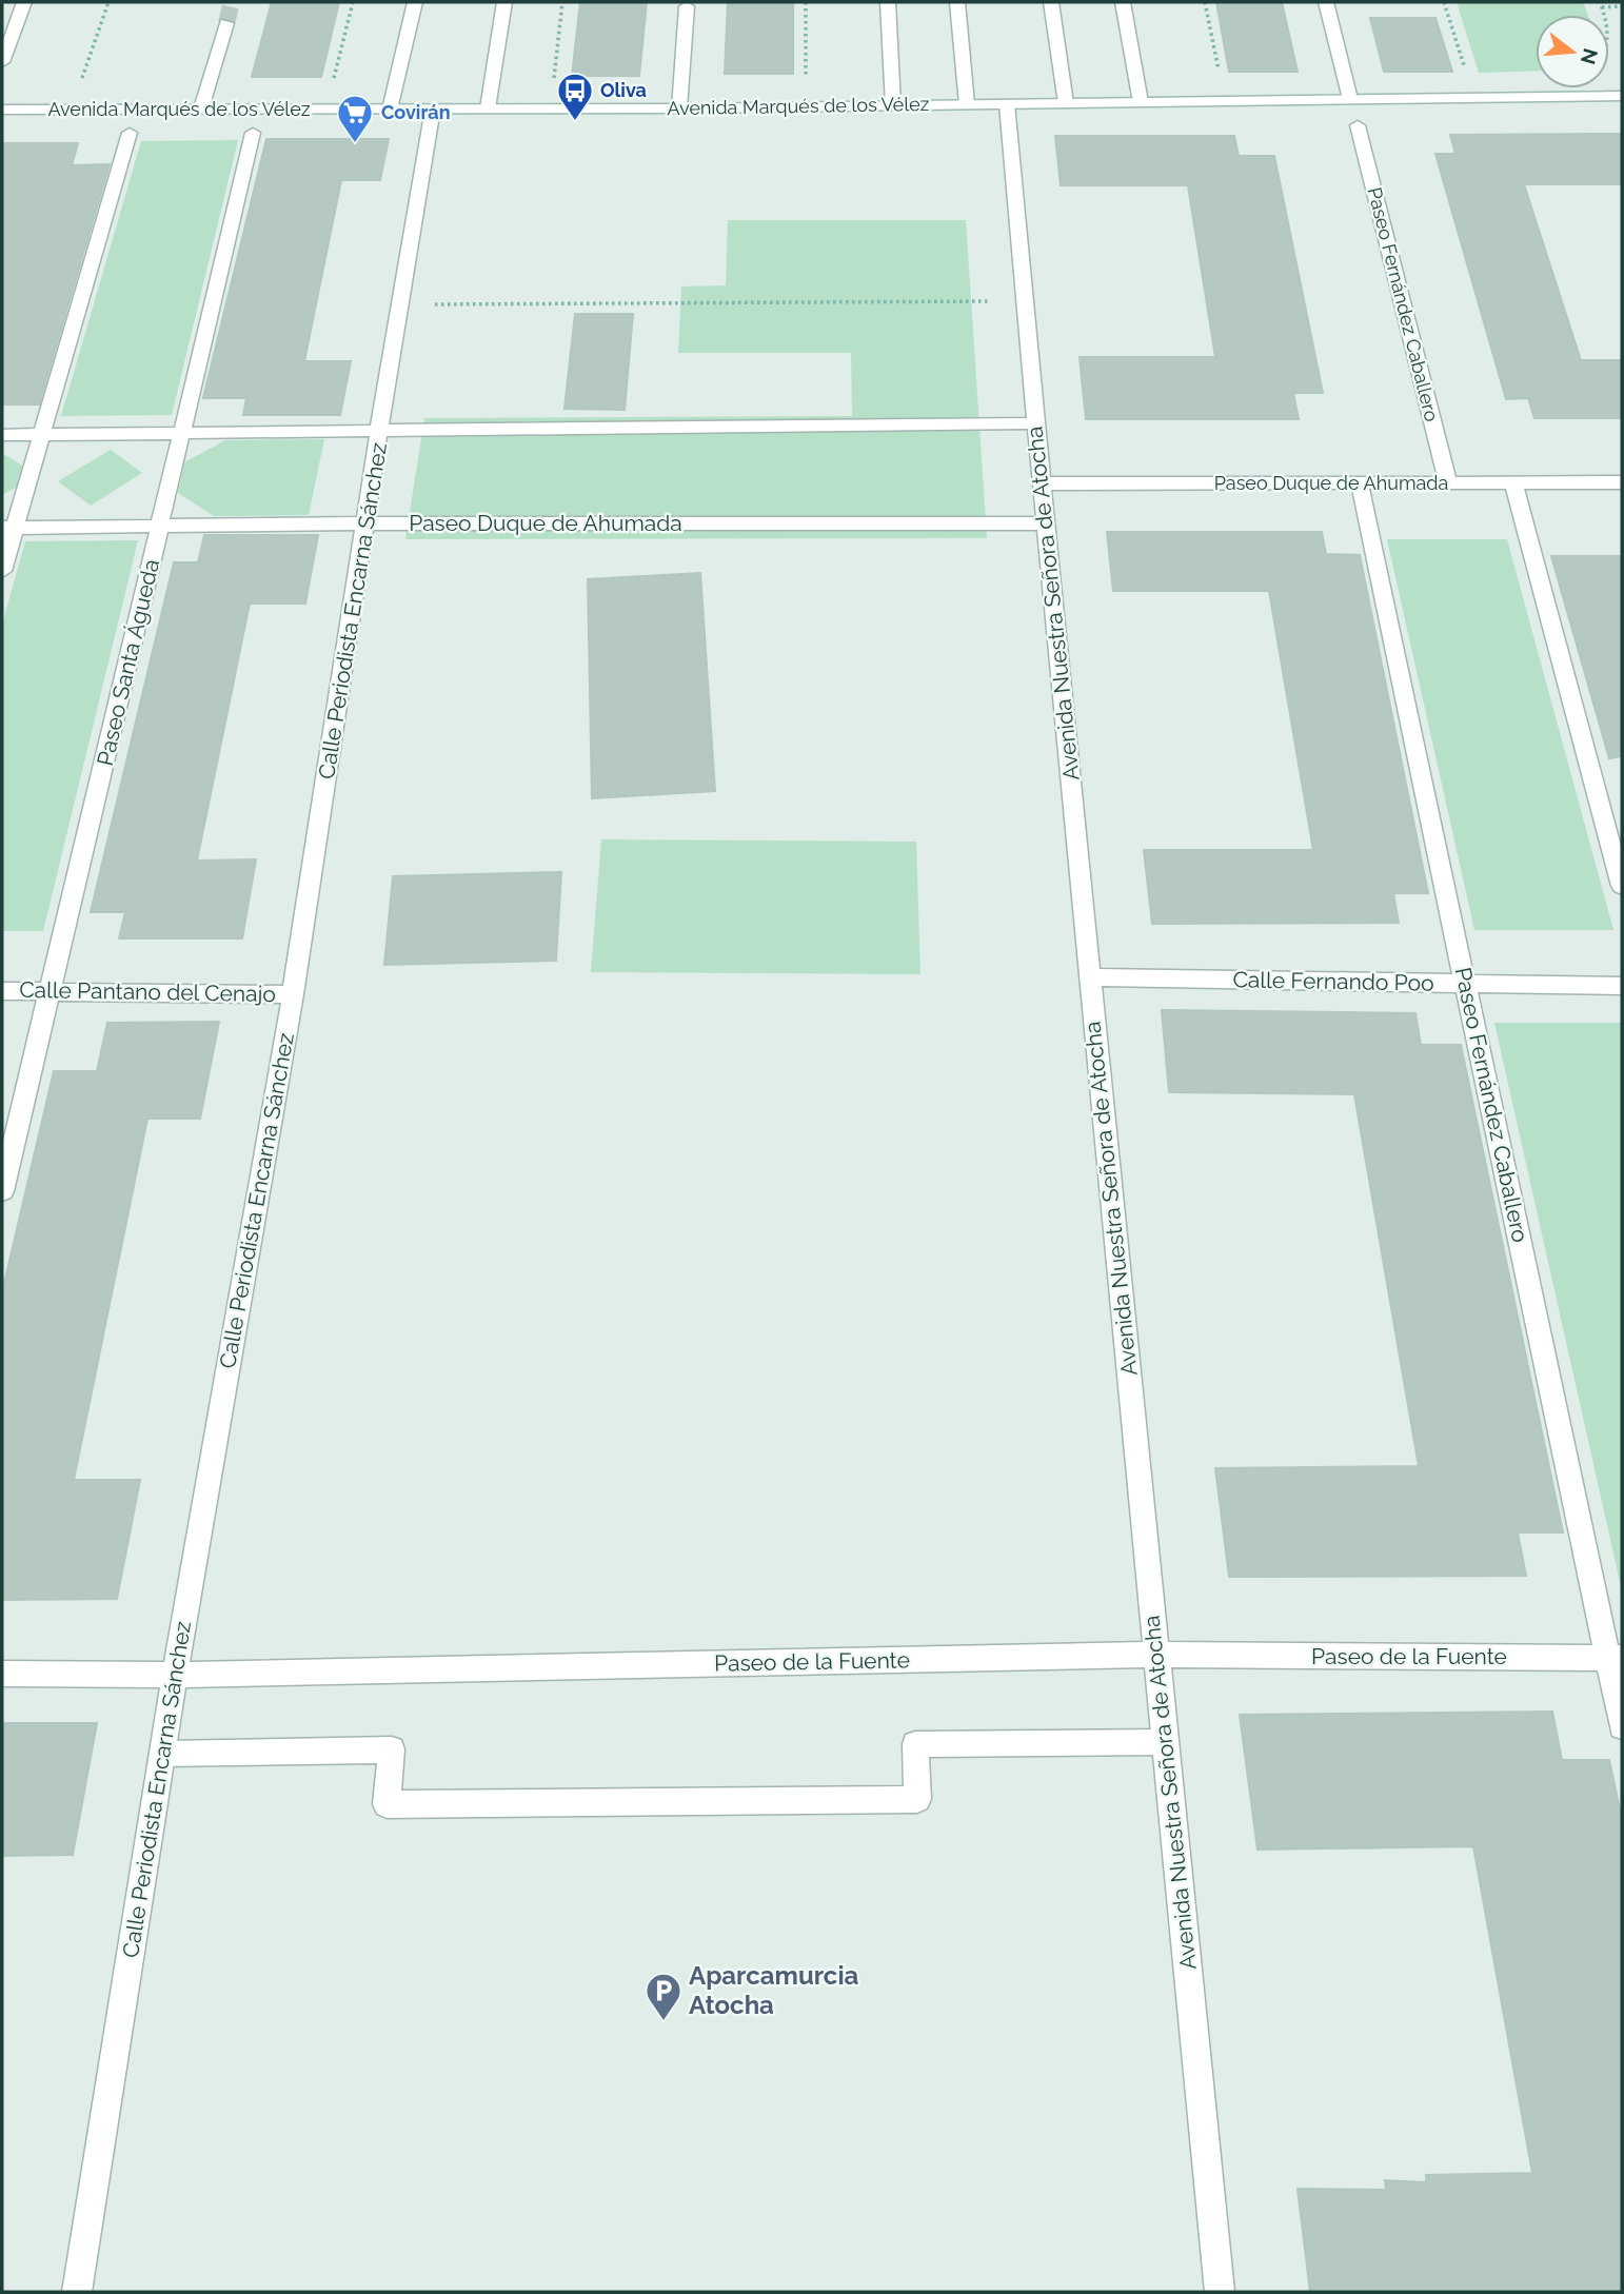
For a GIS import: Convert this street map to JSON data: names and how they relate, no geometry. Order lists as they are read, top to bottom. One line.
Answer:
{"streets":{"street":["Avenida Marqués de los Vélez","Paseo Fernández Caballero","Paseo Duque de Ahumada","Avenida Nuestra Señora de Atocha","Calle Periodista Encarna Sánchez","Paseo Santa Águeda","Calle Fernando Poo","Calle Pantano del Cenajo","Paseo de la Fuente"]},"crossings":[["Avenida Marqués de los Vélez","Avenida Nuestra Señora de Atocha"],["Avenida Marqués de los Vélez","Calle Periodista Encarna Sánchez"],["Paseo Fernández Caballero","Paseo Duque de Ahumada"],["Paseo Fernández Caballero","Calle Fernando Poo"],["Paseo Fernández Caballero","Paseo de la Fuente"],["Paseo Duque de Ahumada","Avenida Nuestra Señora de Atocha"],["Paseo Duque de Ahumada","Calle Periodista Encarna Sánchez"],["Paseo Duque de Ahumada","Paseo Santa Águeda"],["Avenida Nuestra Señora de Atocha","Calle Fernando Poo"],["Avenida Nuestra Señora de Atocha","Paseo de la Fuente"],["Calle Periodista Encarna Sánchez","Calle Pantano del Cenajo"],["Calle Periodista Encarna Sánchez","Paseo de la Fuente"],["Paseo Santa Águeda","Calle Pantano del Cenajo"]],"places":{"bus stop":["Oliva"],"supermarket":["Covirán"],"parking":["Aparcamurcia Atocha"]},"north":"right"}
